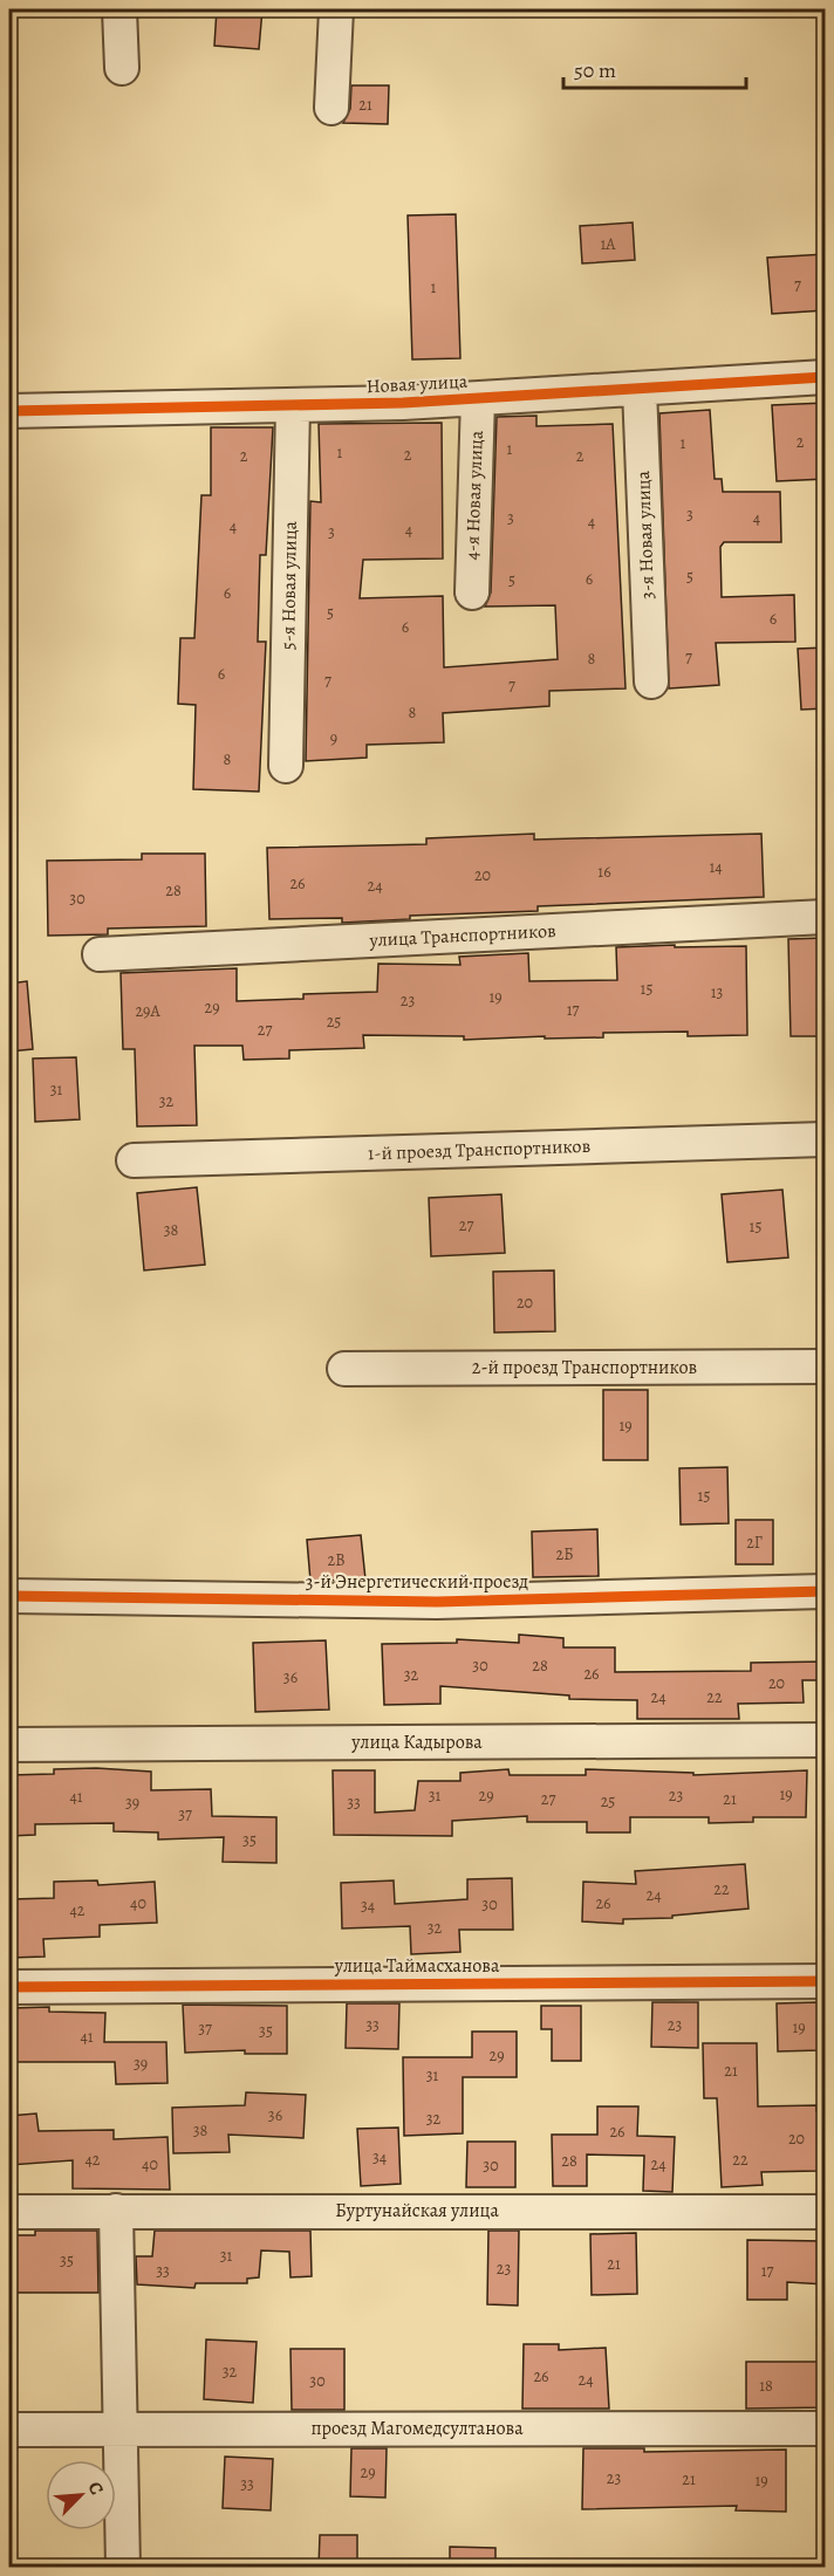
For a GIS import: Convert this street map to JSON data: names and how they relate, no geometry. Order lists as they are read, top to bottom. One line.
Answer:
{"streets":{"street":["Новая улица","4-я Новая улица","3-я Новая улица","5-я Новая улица","улица Транспортников","1-й проезд Транспортников","2-й проезд Транспортников","3-й Энергетический проезд","улица Кадырова","улица Таймасханова","Буртунайская улица","проезд Магомедсултанова"]},"crossings":[["Новая улица","4-я Новая улица"],["Новая улица","3-я Новая улица"],["Новая улица","5-я Новая улица"]],"house_numbers":["21","1А","7","1","2","1","1","1","2","2","2","3","3","4","4","4","4","3","5","6","5","6","5","6","6","7","8","6","7","7","8","9","8","14","16","20","26","24","28","30","15","13","19","23","29","17","29А","25","27","31","32","27","15","38","20","19","15","2Г","2Б","2В","30","28","26","32","36","20","24","22","19","31","29","23","41","27","21","25","39","33","37","35","22","24","40","26","30","34","42","32","33","23","19","37","35","41","29","39","21","31","36","32","38","26","20","34","42","22","28","40","24","30","31","35","21","23","33","17","32","26","24","30","18","29","23","21","19","33"],"scale_bar":"50 m","north":"top right"}
